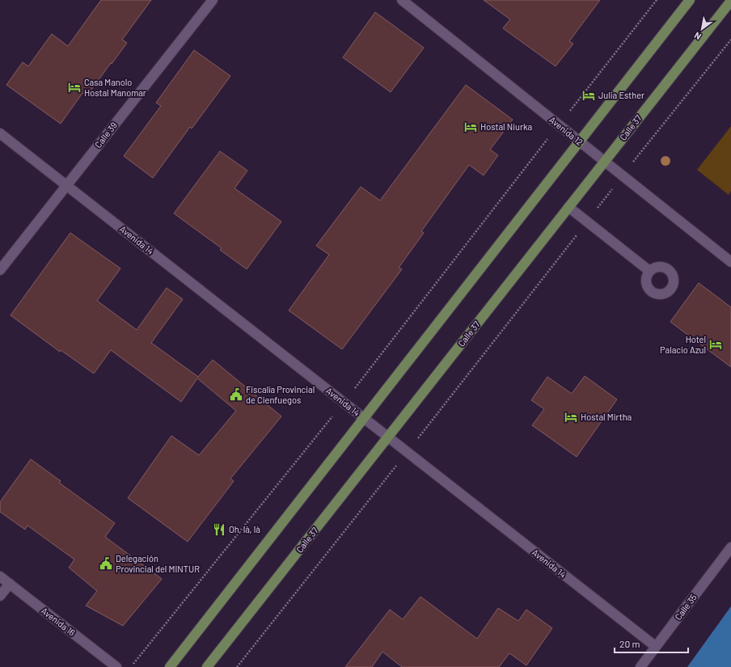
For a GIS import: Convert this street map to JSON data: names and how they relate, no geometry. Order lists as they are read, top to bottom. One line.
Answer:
{"streets":{"main road":["Calle 37"],"street":["Avenida 12","Calle 39","Avenida 14","Calle 35","Avenida 16"]},"crossings":[["Calle 37","Avenida 12"],["Calle 37","Avenida 14"],["Calle 39","Avenida 14"],["Avenida 14","Calle 35"]],"places":{"hotel":["Casa Manolo Hostal Manomar","Julia Esther","Hostal Niurka","Hotel Palacio Azul","Hostal Mirtha"],"public building":["Fiscalía Provincial de Cienfuegos","Delegación Provincial del MINTUR"],"restaurant":["Oh, là, là"]},"scale_bar":"20 m","north":"bottom left"}
